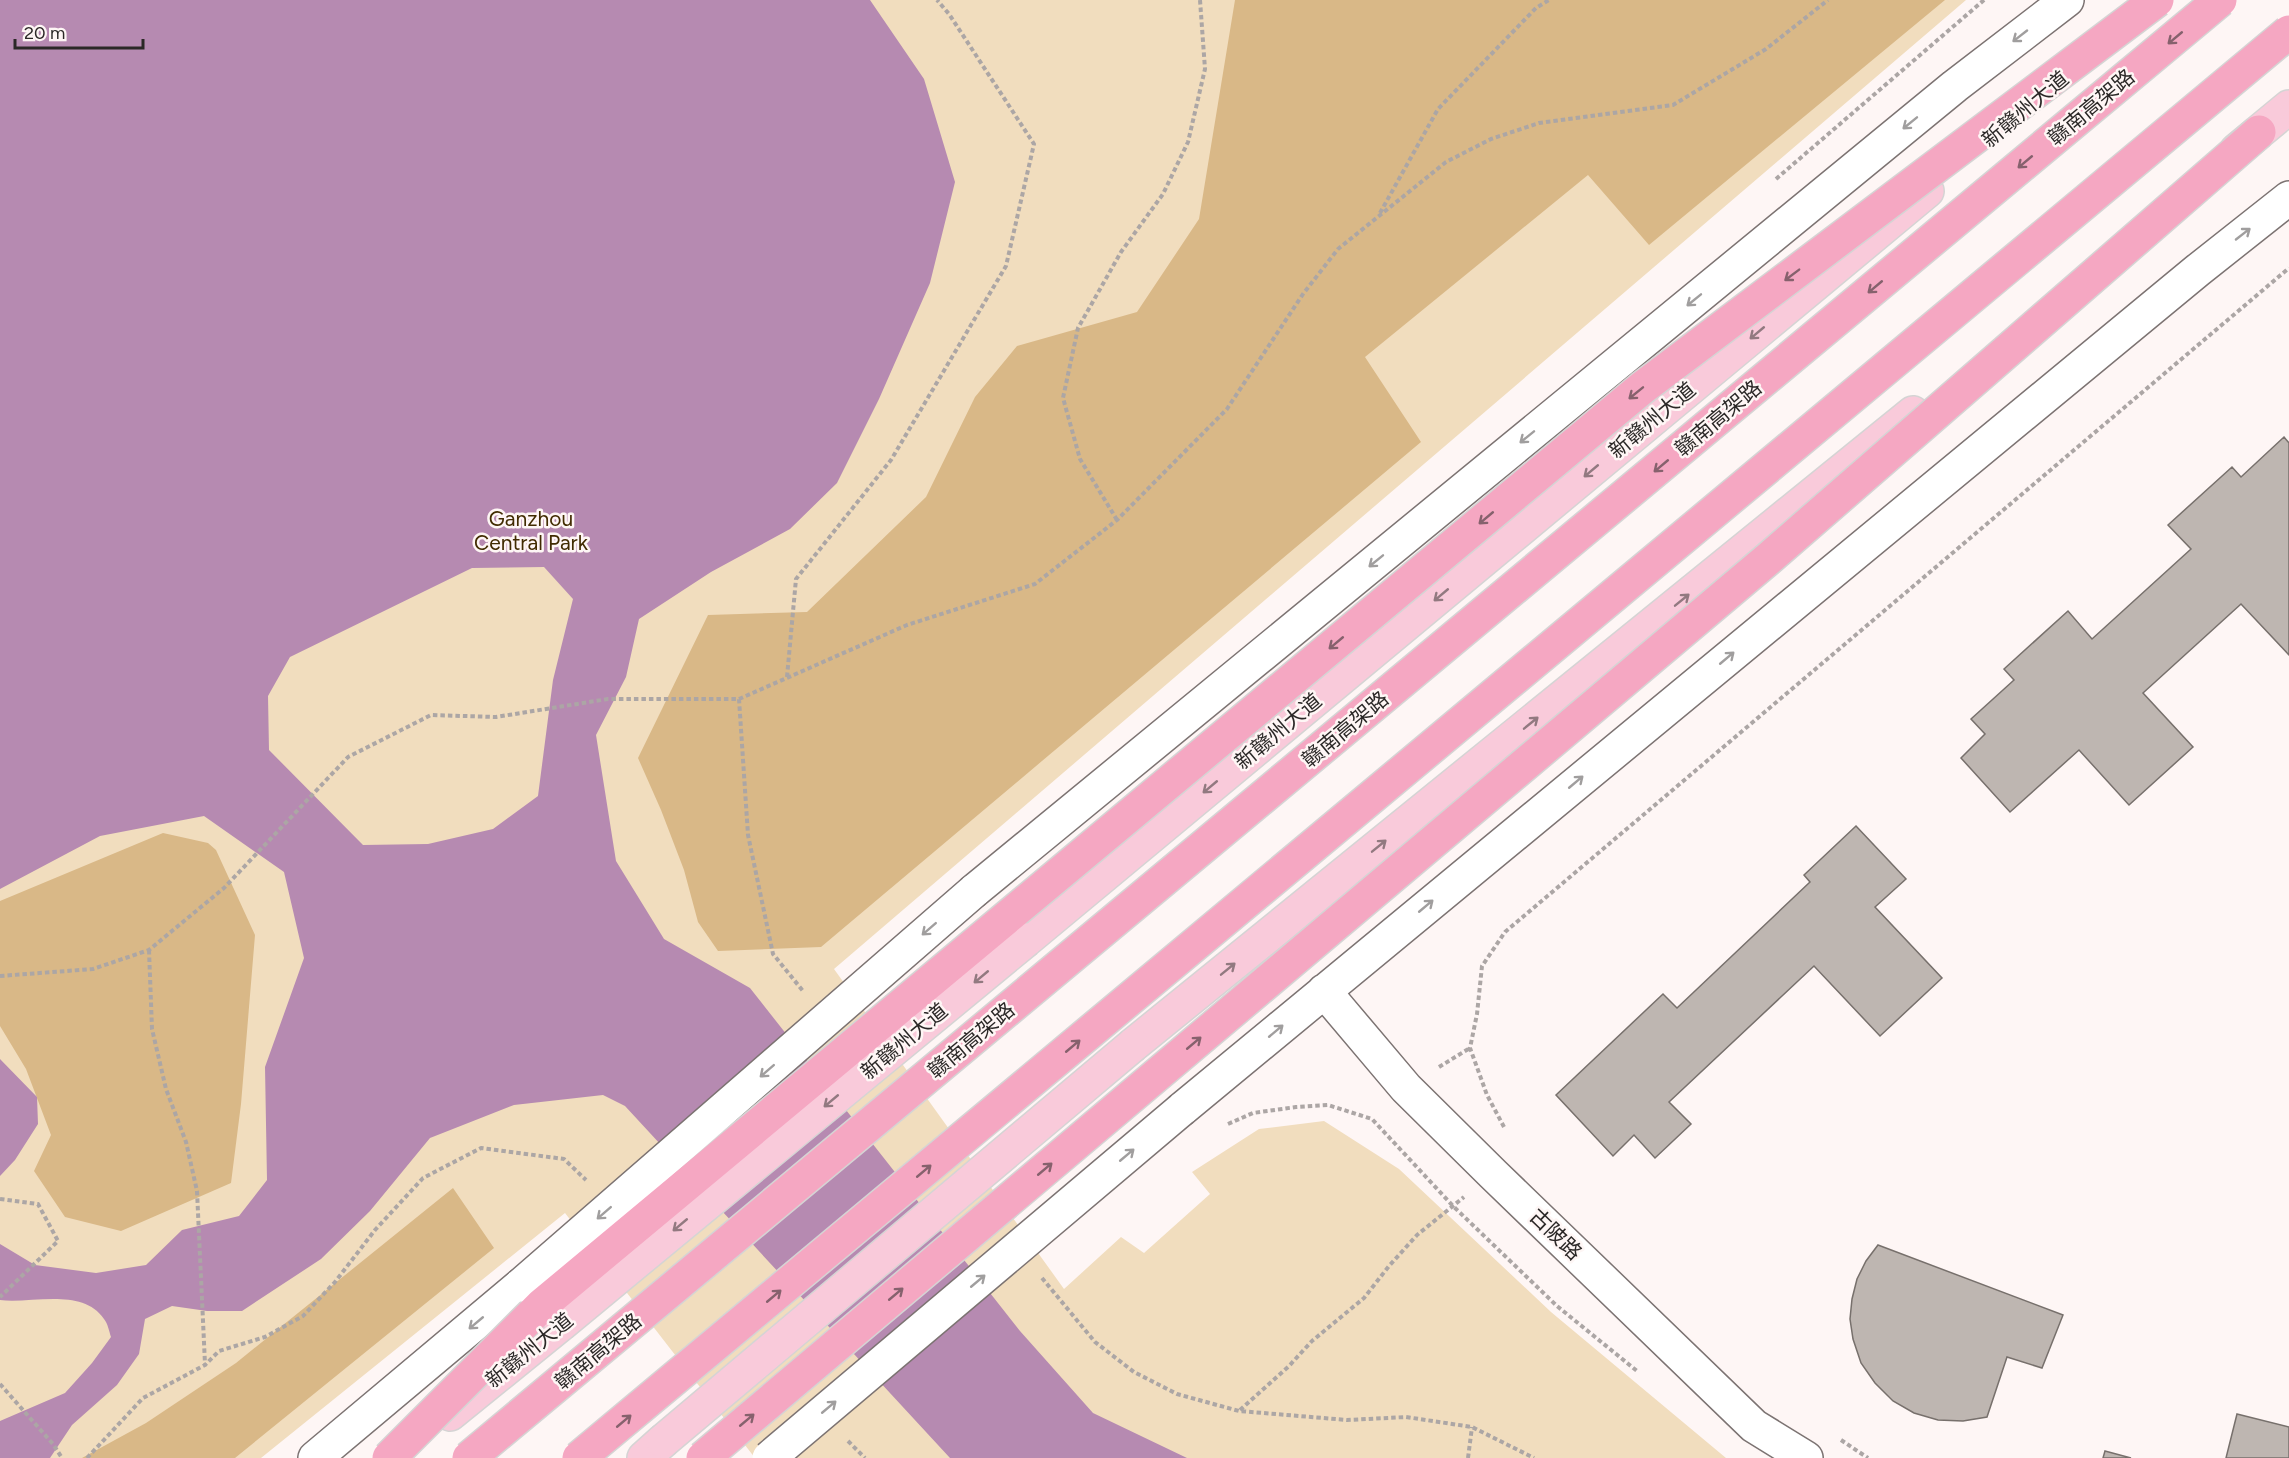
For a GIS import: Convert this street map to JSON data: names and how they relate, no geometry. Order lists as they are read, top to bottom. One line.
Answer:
{"streets":{"highway":["赣南高架路"],"main road":["新赣州大道"],"street":["古陂路"]},"parks":["Ganzhou Central Park"],"scale_bar":"20 m"}
